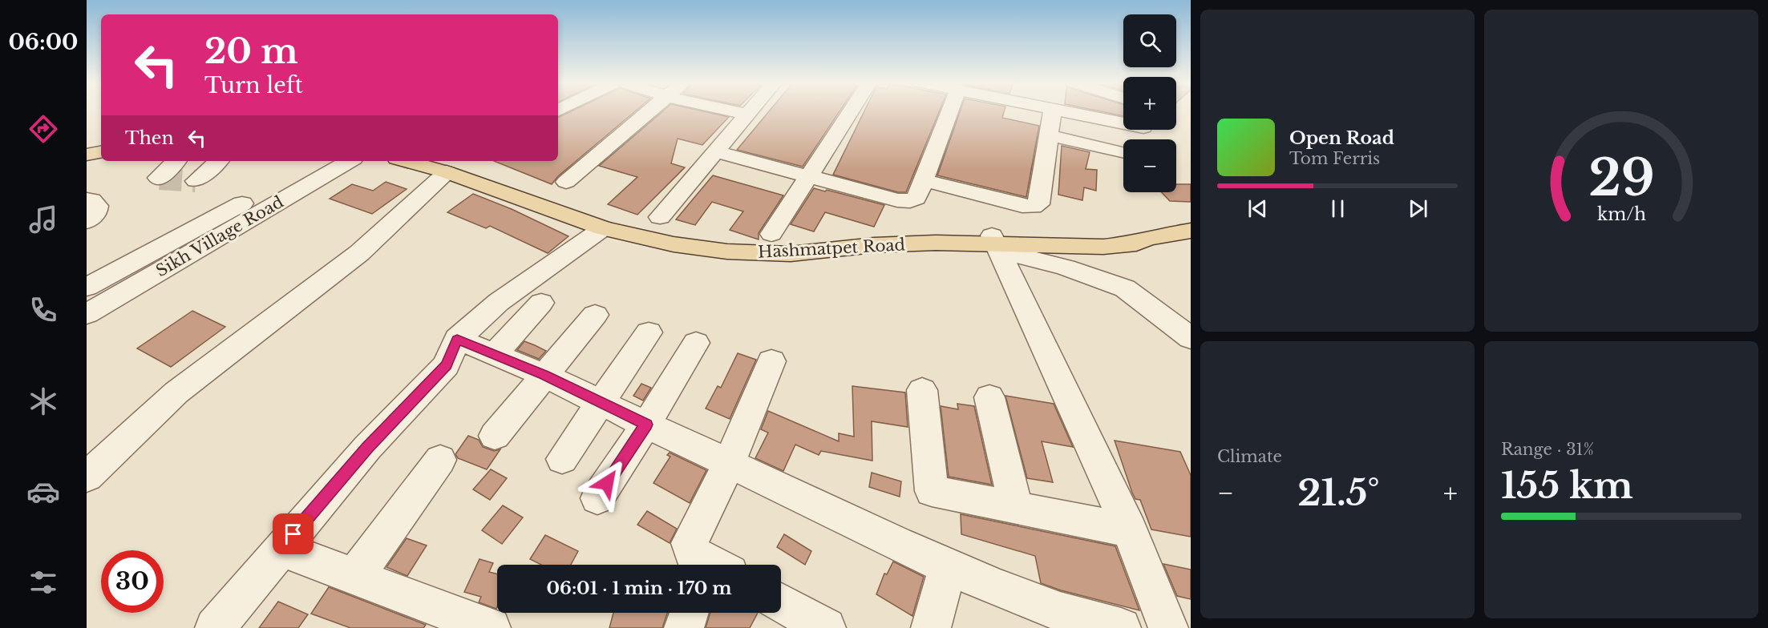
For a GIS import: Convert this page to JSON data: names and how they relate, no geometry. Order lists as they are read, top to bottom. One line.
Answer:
{"streets":{"main road":["Hashmatpet Road"],"street":["Sikh Village Road"]},"page":{"tabs":"06:00","map_buttons":["+","−"],"turn":["20 m","Turn left"],"then":"Then","song":["Open Road","Tom Ferris"],"tile":["Climate",["Range · 31%","155 km"]],"heat":["−","21.5°","+"],"limit":"30","trip":"06:01 · 1 min · 170 m","gauge":["29","km/h"]}}
